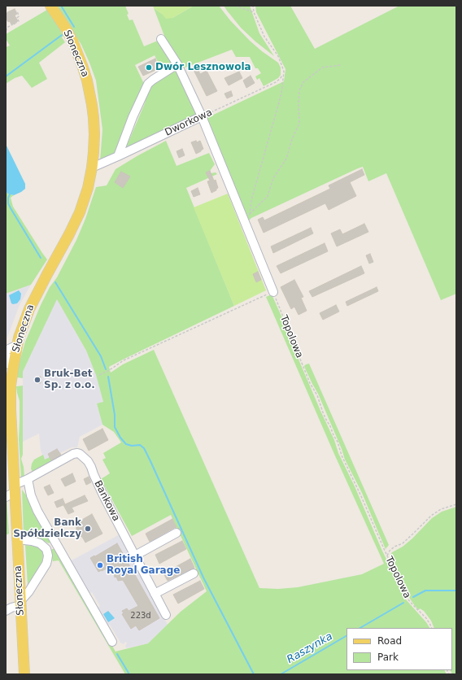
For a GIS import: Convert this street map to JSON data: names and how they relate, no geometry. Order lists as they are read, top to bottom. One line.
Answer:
{"streets":{"main road":["Słoneczna"],"street":["Dworkowa","Bankowa"],"path":["Topolowa"]},"crossings":[["Słoneczna","Dworkowa"],["Słoneczna","Bankowa"]],"water":["Raszynka"],"places":["Dwór Lesznowola","Bruk-Bet Sp. z o.o.","Bank Spółdzielczy","British Royal Garage"],"house_numbers":["223d"],"legend":["Road","Park"]}
